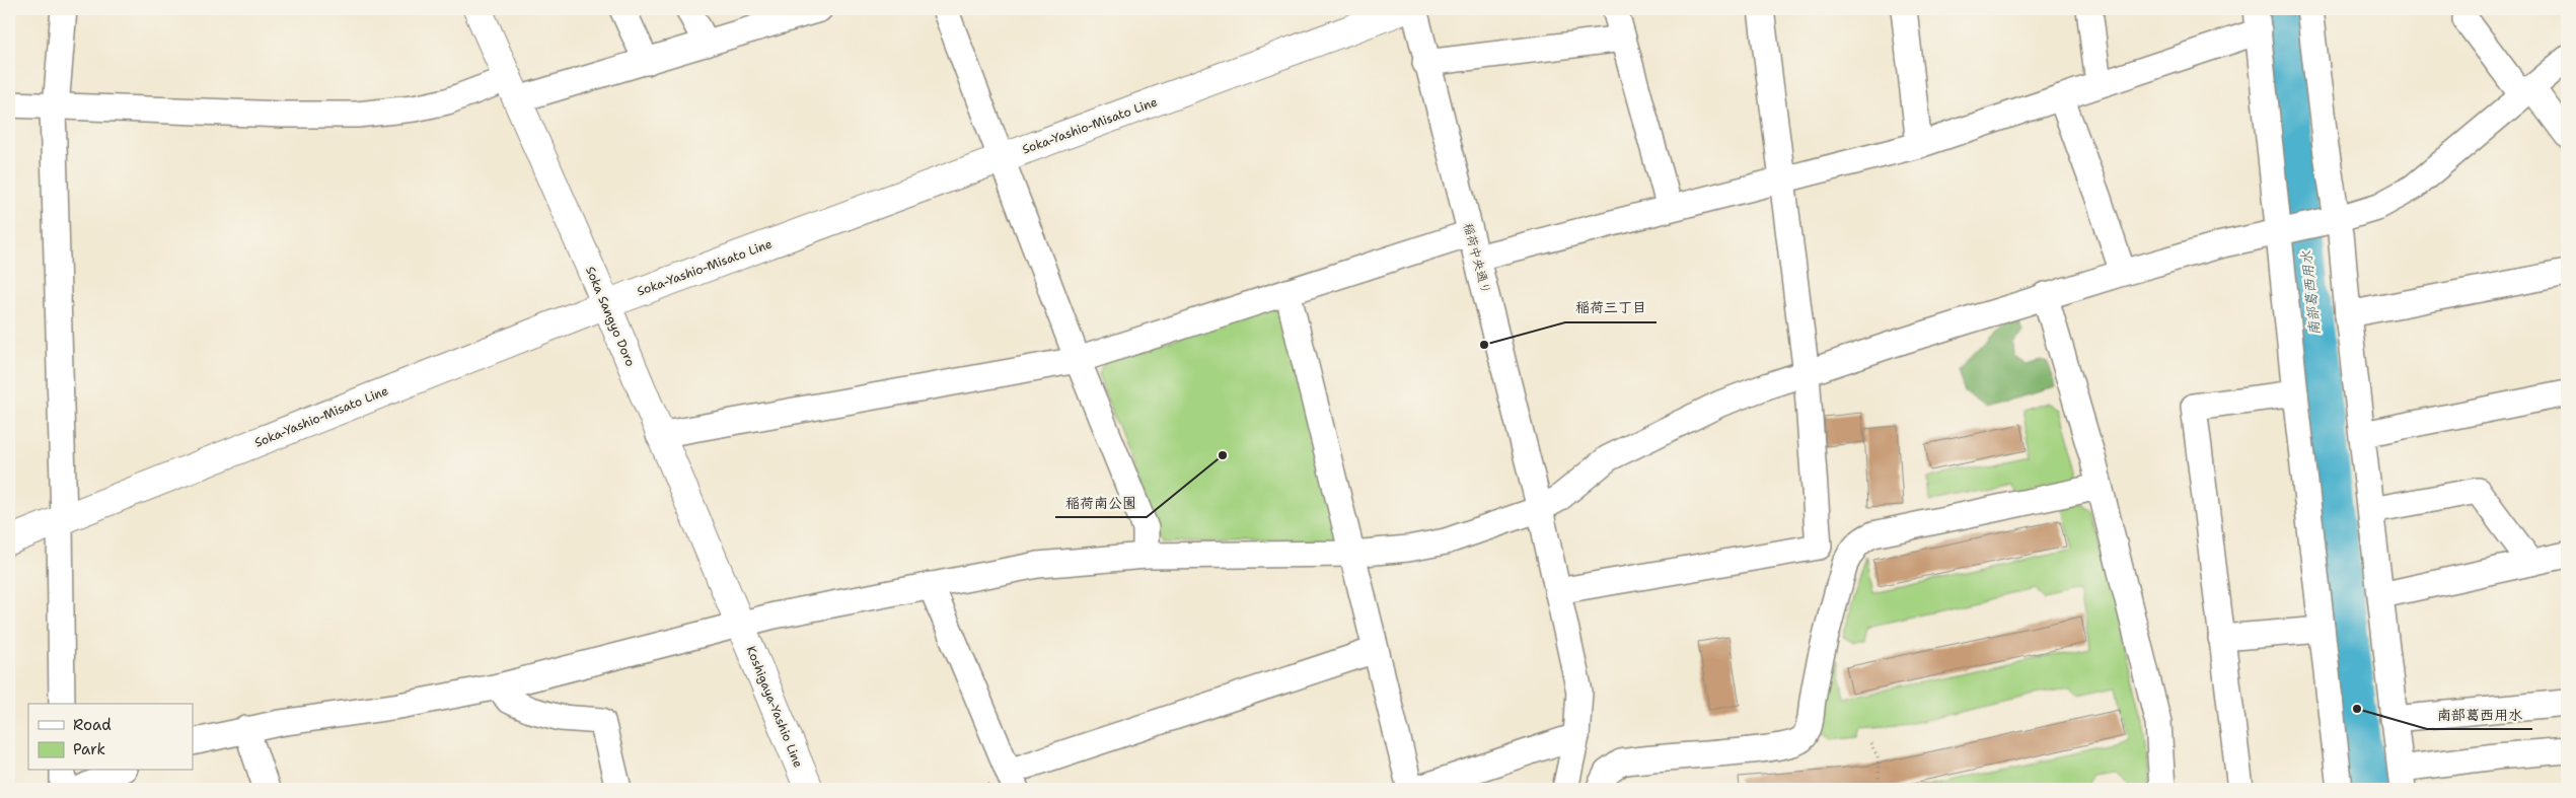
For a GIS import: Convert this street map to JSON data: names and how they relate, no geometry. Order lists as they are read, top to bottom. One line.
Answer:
{"streets":{"main road":["Soka-Yashio-Misato Line","Soka Sangyo Doro","Koshigaya-Yashio Line"],"street":["稲荷中央通り"]},"crossings":[["Soka-Yashio-Misato Line","Soka Sangyo Doro"],["Soka Sangyo Doro","Koshigaya-Yashio Line"]],"water":["南部葛西用水"],"places":["稲荷三丁目","稲荷南公園","南部葛西用水"],"legend":["Road","Park"]}
